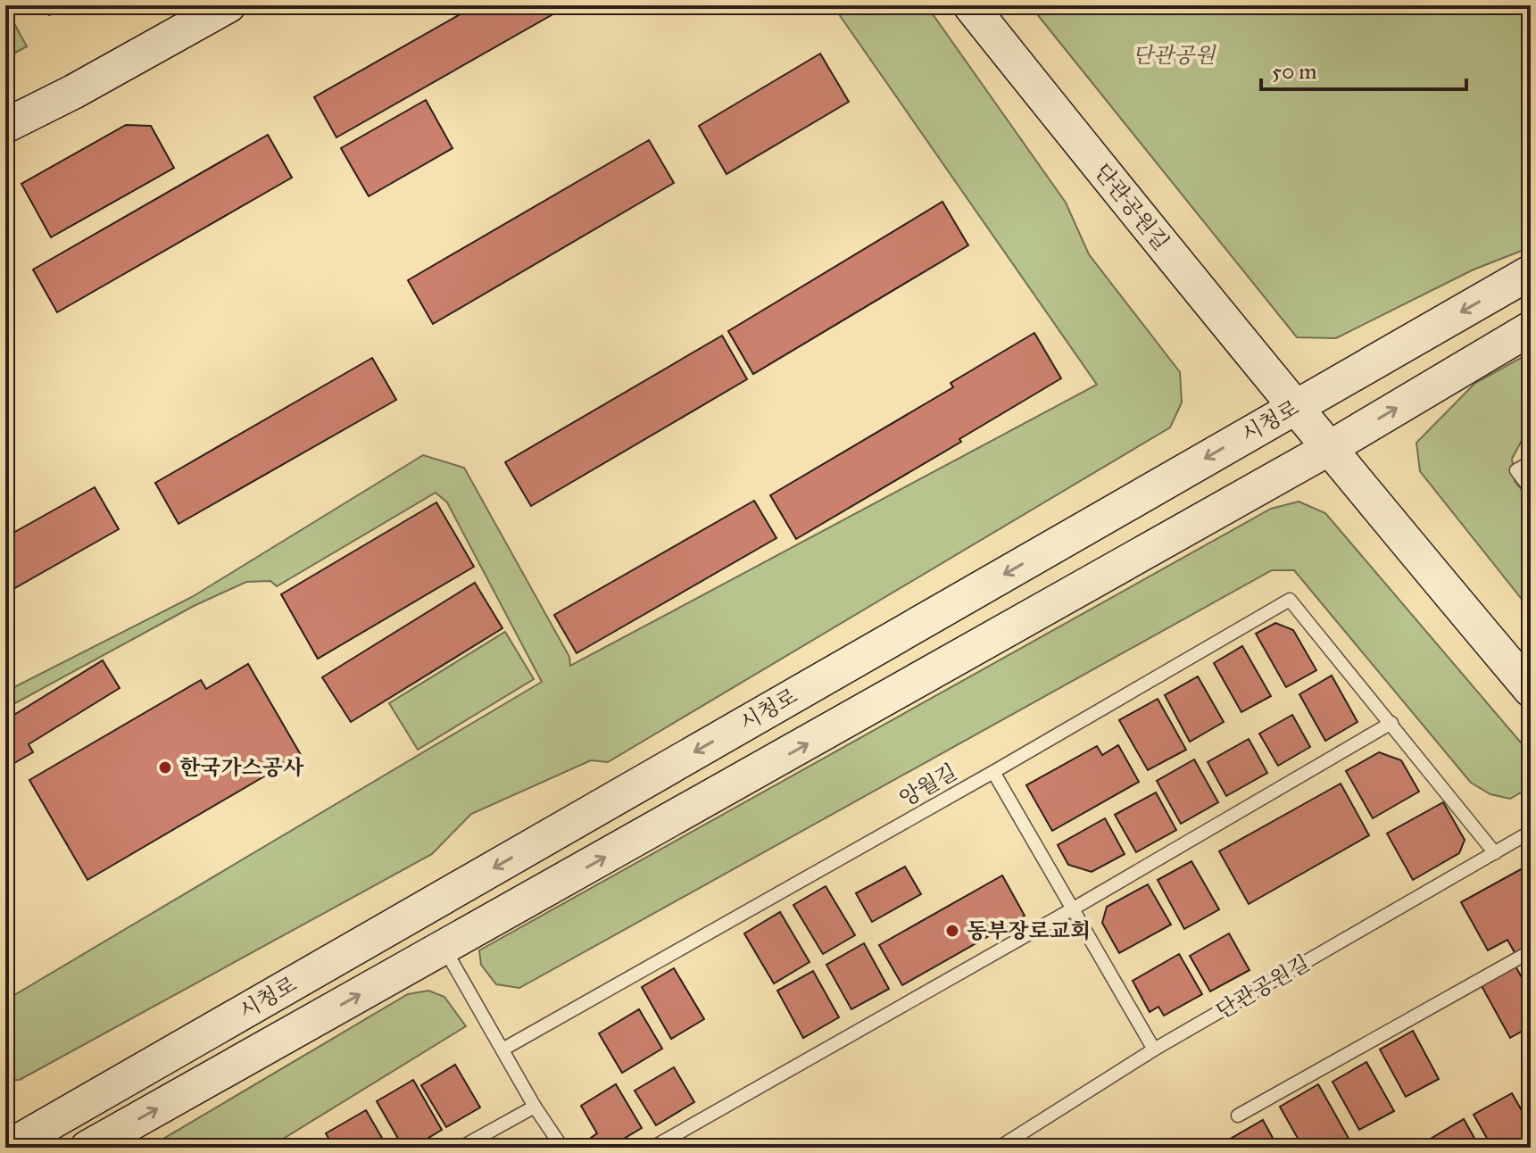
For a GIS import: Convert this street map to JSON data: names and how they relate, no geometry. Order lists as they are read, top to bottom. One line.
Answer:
{"streets":{"street":["단관공원길","시청로"],"lane":["앙월길"]},"crossings":[["단관공원길","시청로"],["단관공원길","앙월길"]],"parks":["단관공원"],"places":["한국가스공사","동부장로교회"],"scale_bar":"50 m"}
